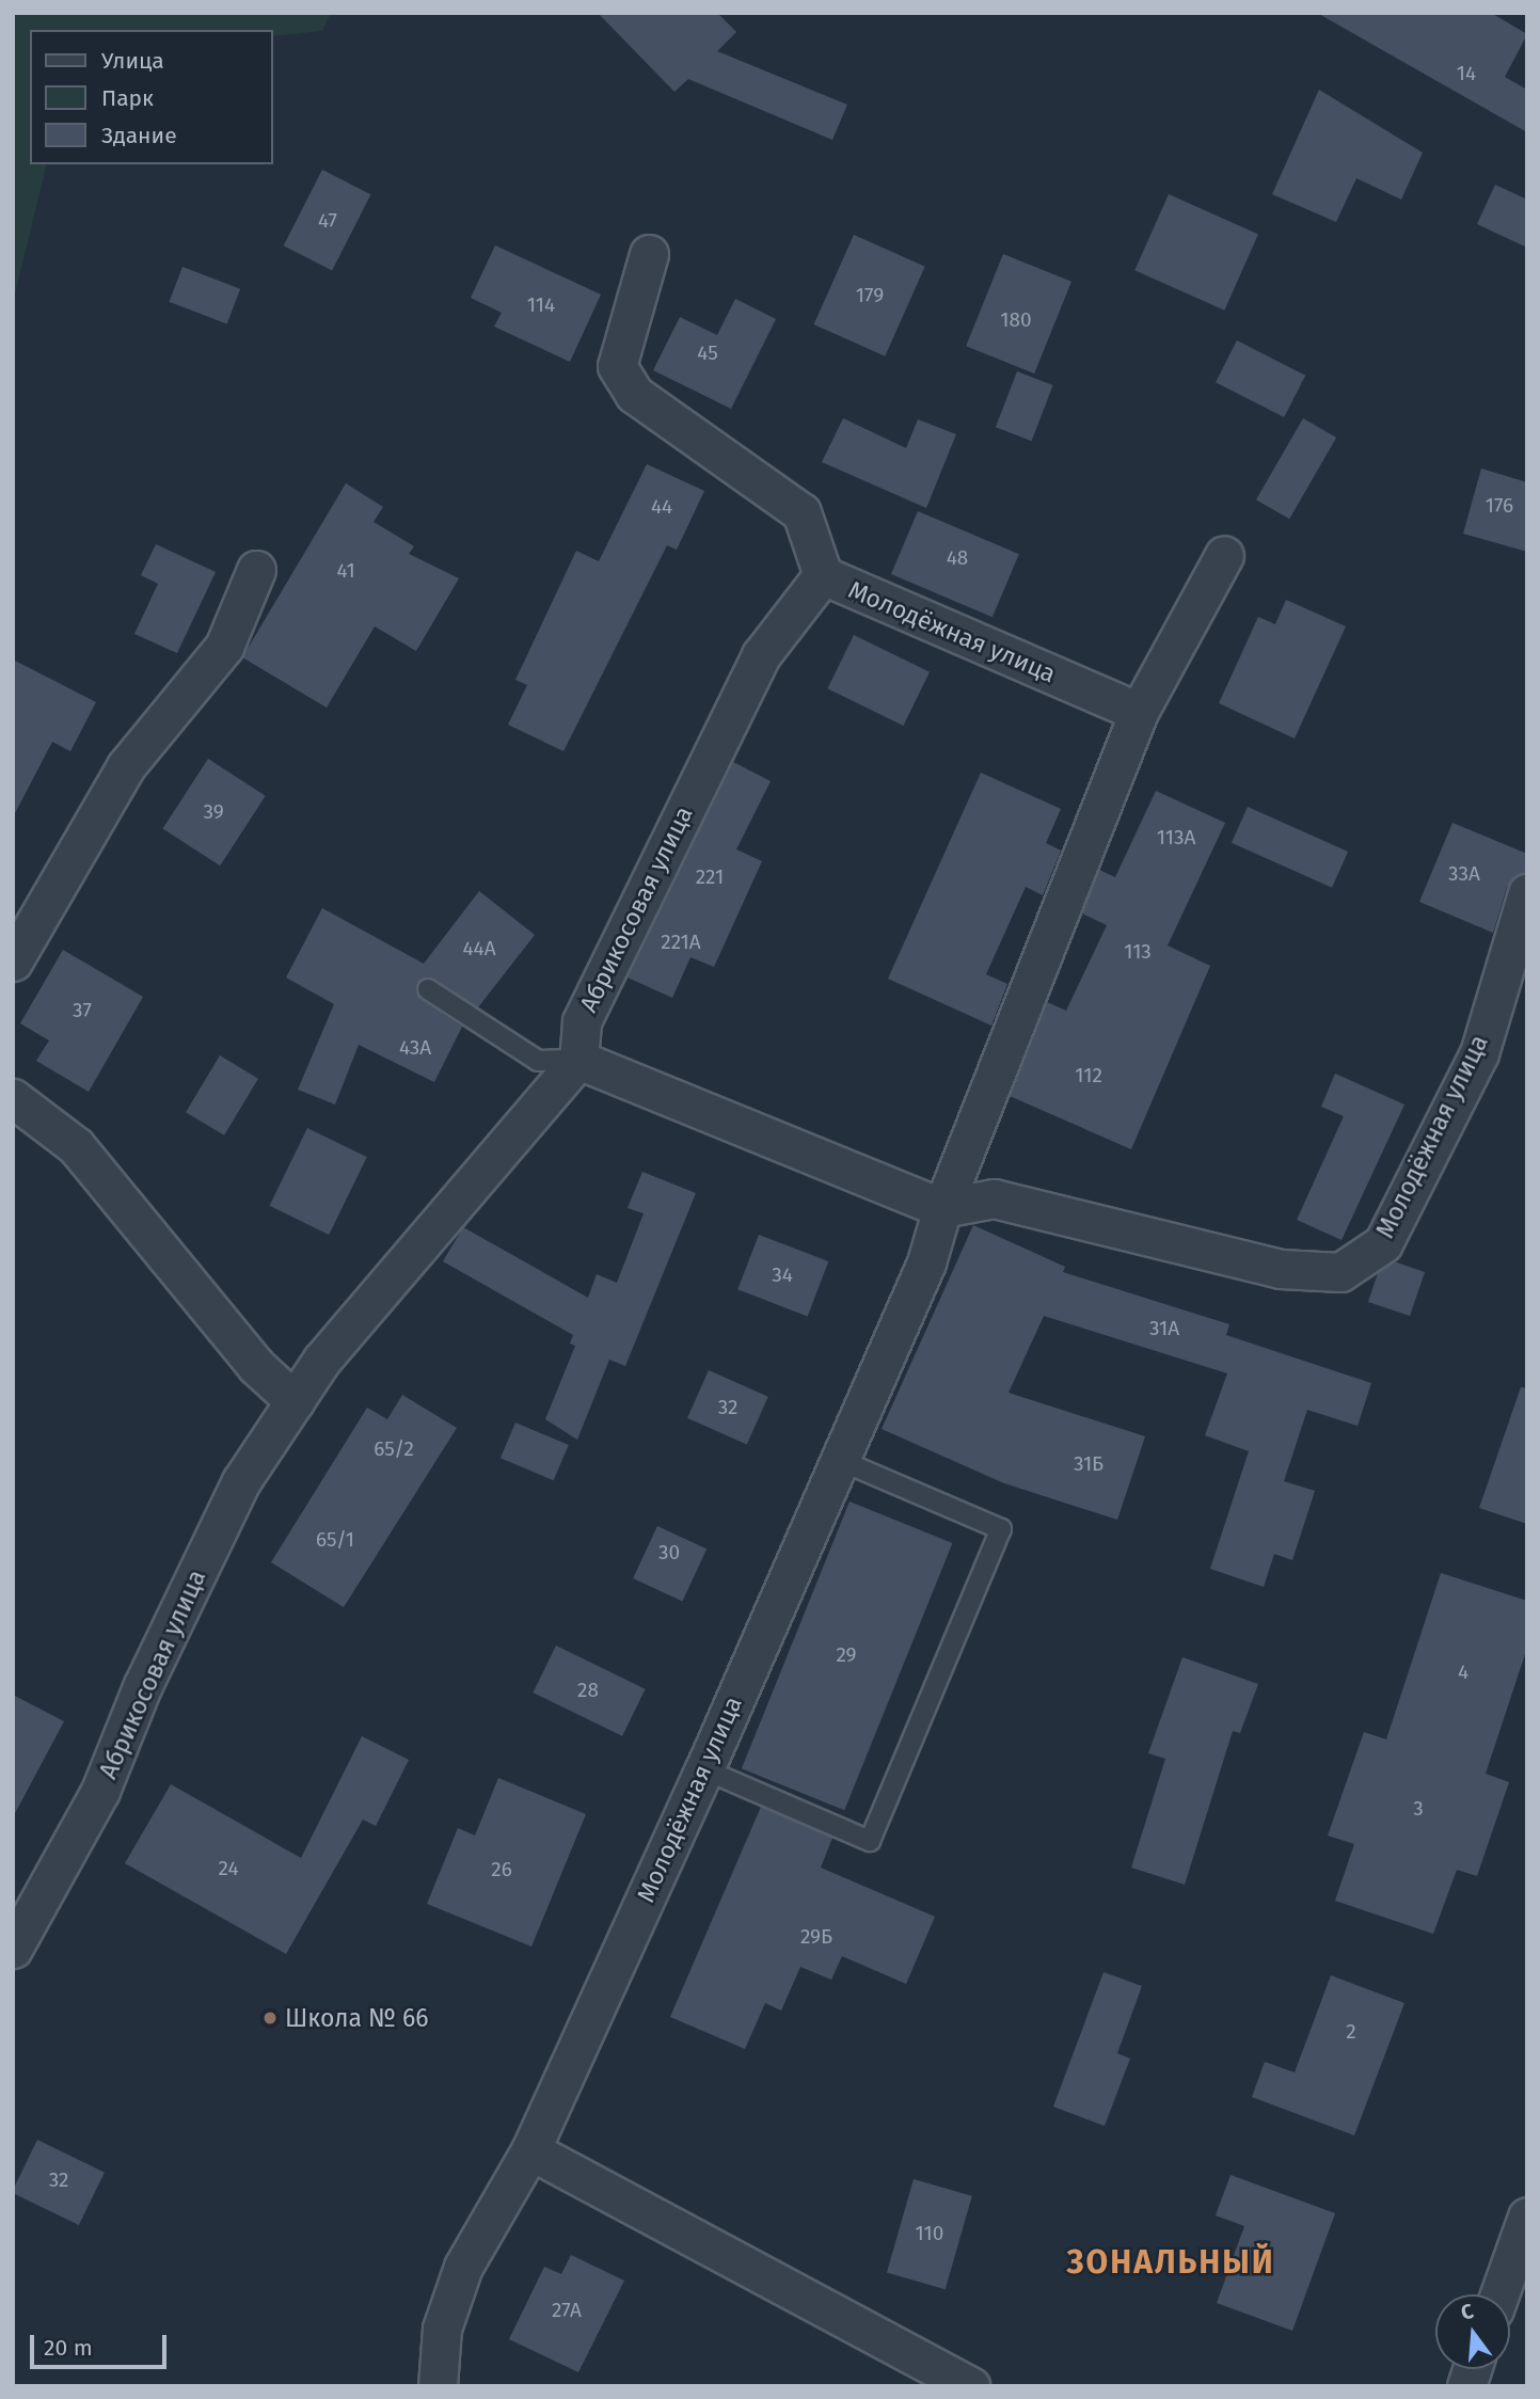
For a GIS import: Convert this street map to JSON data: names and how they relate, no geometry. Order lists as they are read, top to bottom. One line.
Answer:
{"streets":{"street":["Молодёжная улица","Абрикосовая улица"]},"crossings":[["Молодёжная улица","Абрикосовая улица"]],"districts":["ЗОНАЛЬНЫЙ"],"places":["Школа № 66"],"house_numbers":["14","47","179","114","180","45","176","44","48","41","39","113А","33А","221","221А","44А","113","37","43А","112","34","31А","32","65/2","31Б","65/1","30","29","4","28","3","24","26","29Б","2","32","110","27А"],"legend":["Улица","Парк","Здание"],"scale_bar":"20 m","north":"top"}
